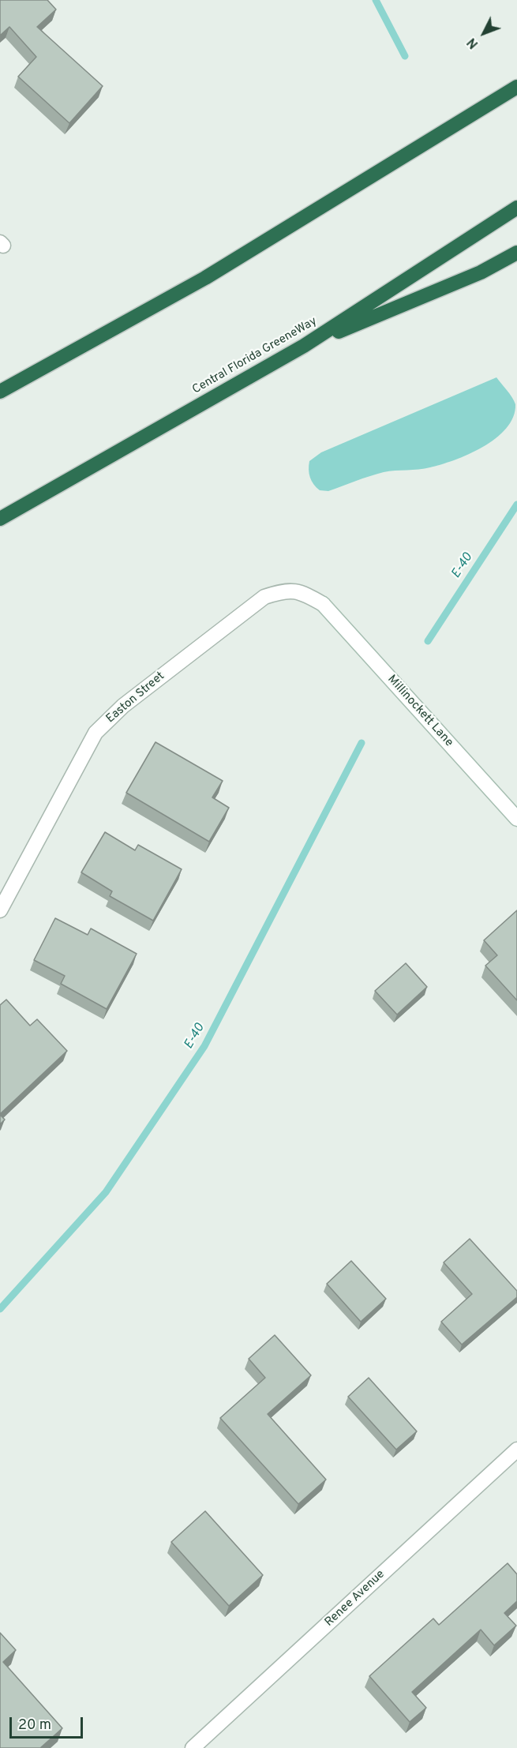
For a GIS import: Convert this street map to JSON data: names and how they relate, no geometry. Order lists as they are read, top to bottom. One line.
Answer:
{"streets":{"highway":["Central Florida GreeneWay"],"street":["Easton Street","Millinockett Lane","Renee Avenue"]},"crossings":[["Easton Street","Millinockett Lane"]],"water":["E-40"],"scale_bar":"20 m","north":"bottom left"}
